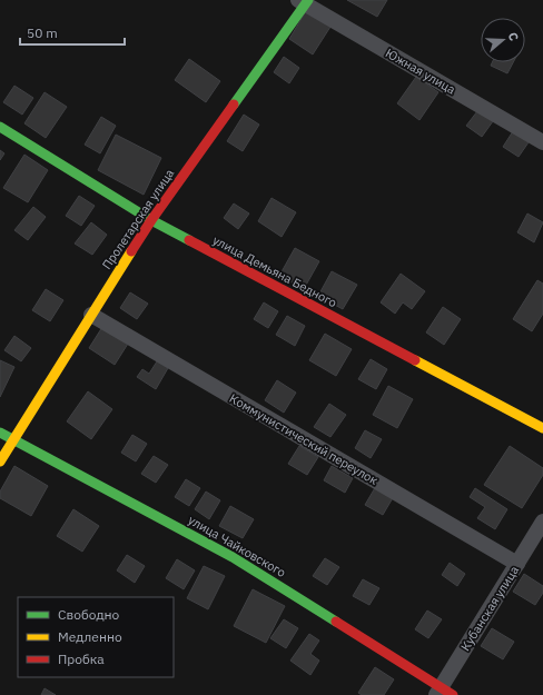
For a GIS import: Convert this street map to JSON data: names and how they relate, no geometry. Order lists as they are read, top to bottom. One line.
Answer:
{"streets":{"street":["Южная улица","Пролетарская улица","улица Демьяна Бедного","Коммунистический переулок","улица Чайковского","Кубанская улица"]},"crossings":[["Южная улица","Пролетарская улица"],["Пролетарская улица","улица Демьяна Бедного"],["Пролетарская улица","Коммунистический переулок"],["Пролетарская улица","улица Чайковского"],["Коммунистический переулок","Кубанская улица"],["улица Чайковского","Кубанская улица"]],"legend":["Свободно","Медленно","Пробка"],"scale_bar":"50 m","north":"right"}
